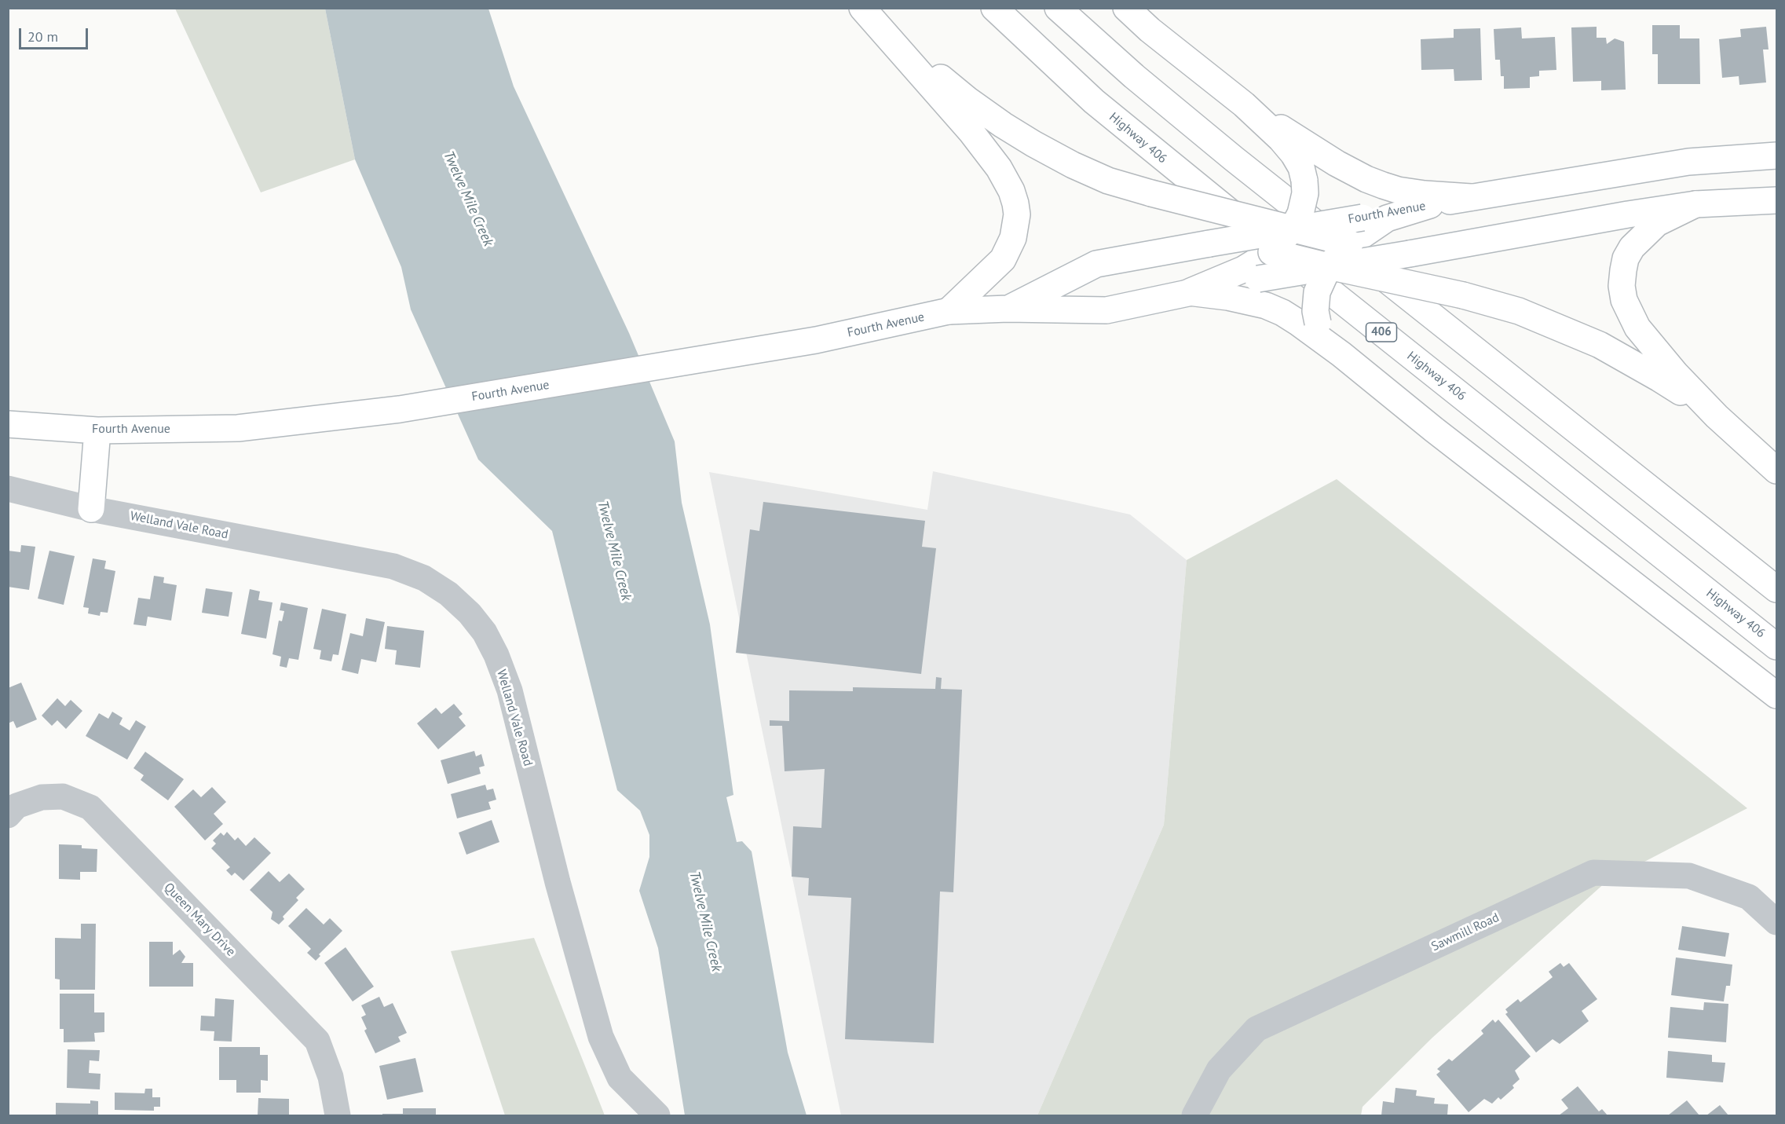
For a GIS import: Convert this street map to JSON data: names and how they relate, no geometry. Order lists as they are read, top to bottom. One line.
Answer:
{"streets":{"main road":["Highway 406","Fourth Avenue","406"],"street":["Welland Vale Road","Queen Mary Drive","Sawmill Road"]},"water":["Twelve Mile Creek"],"scale_bar":"20 m"}
